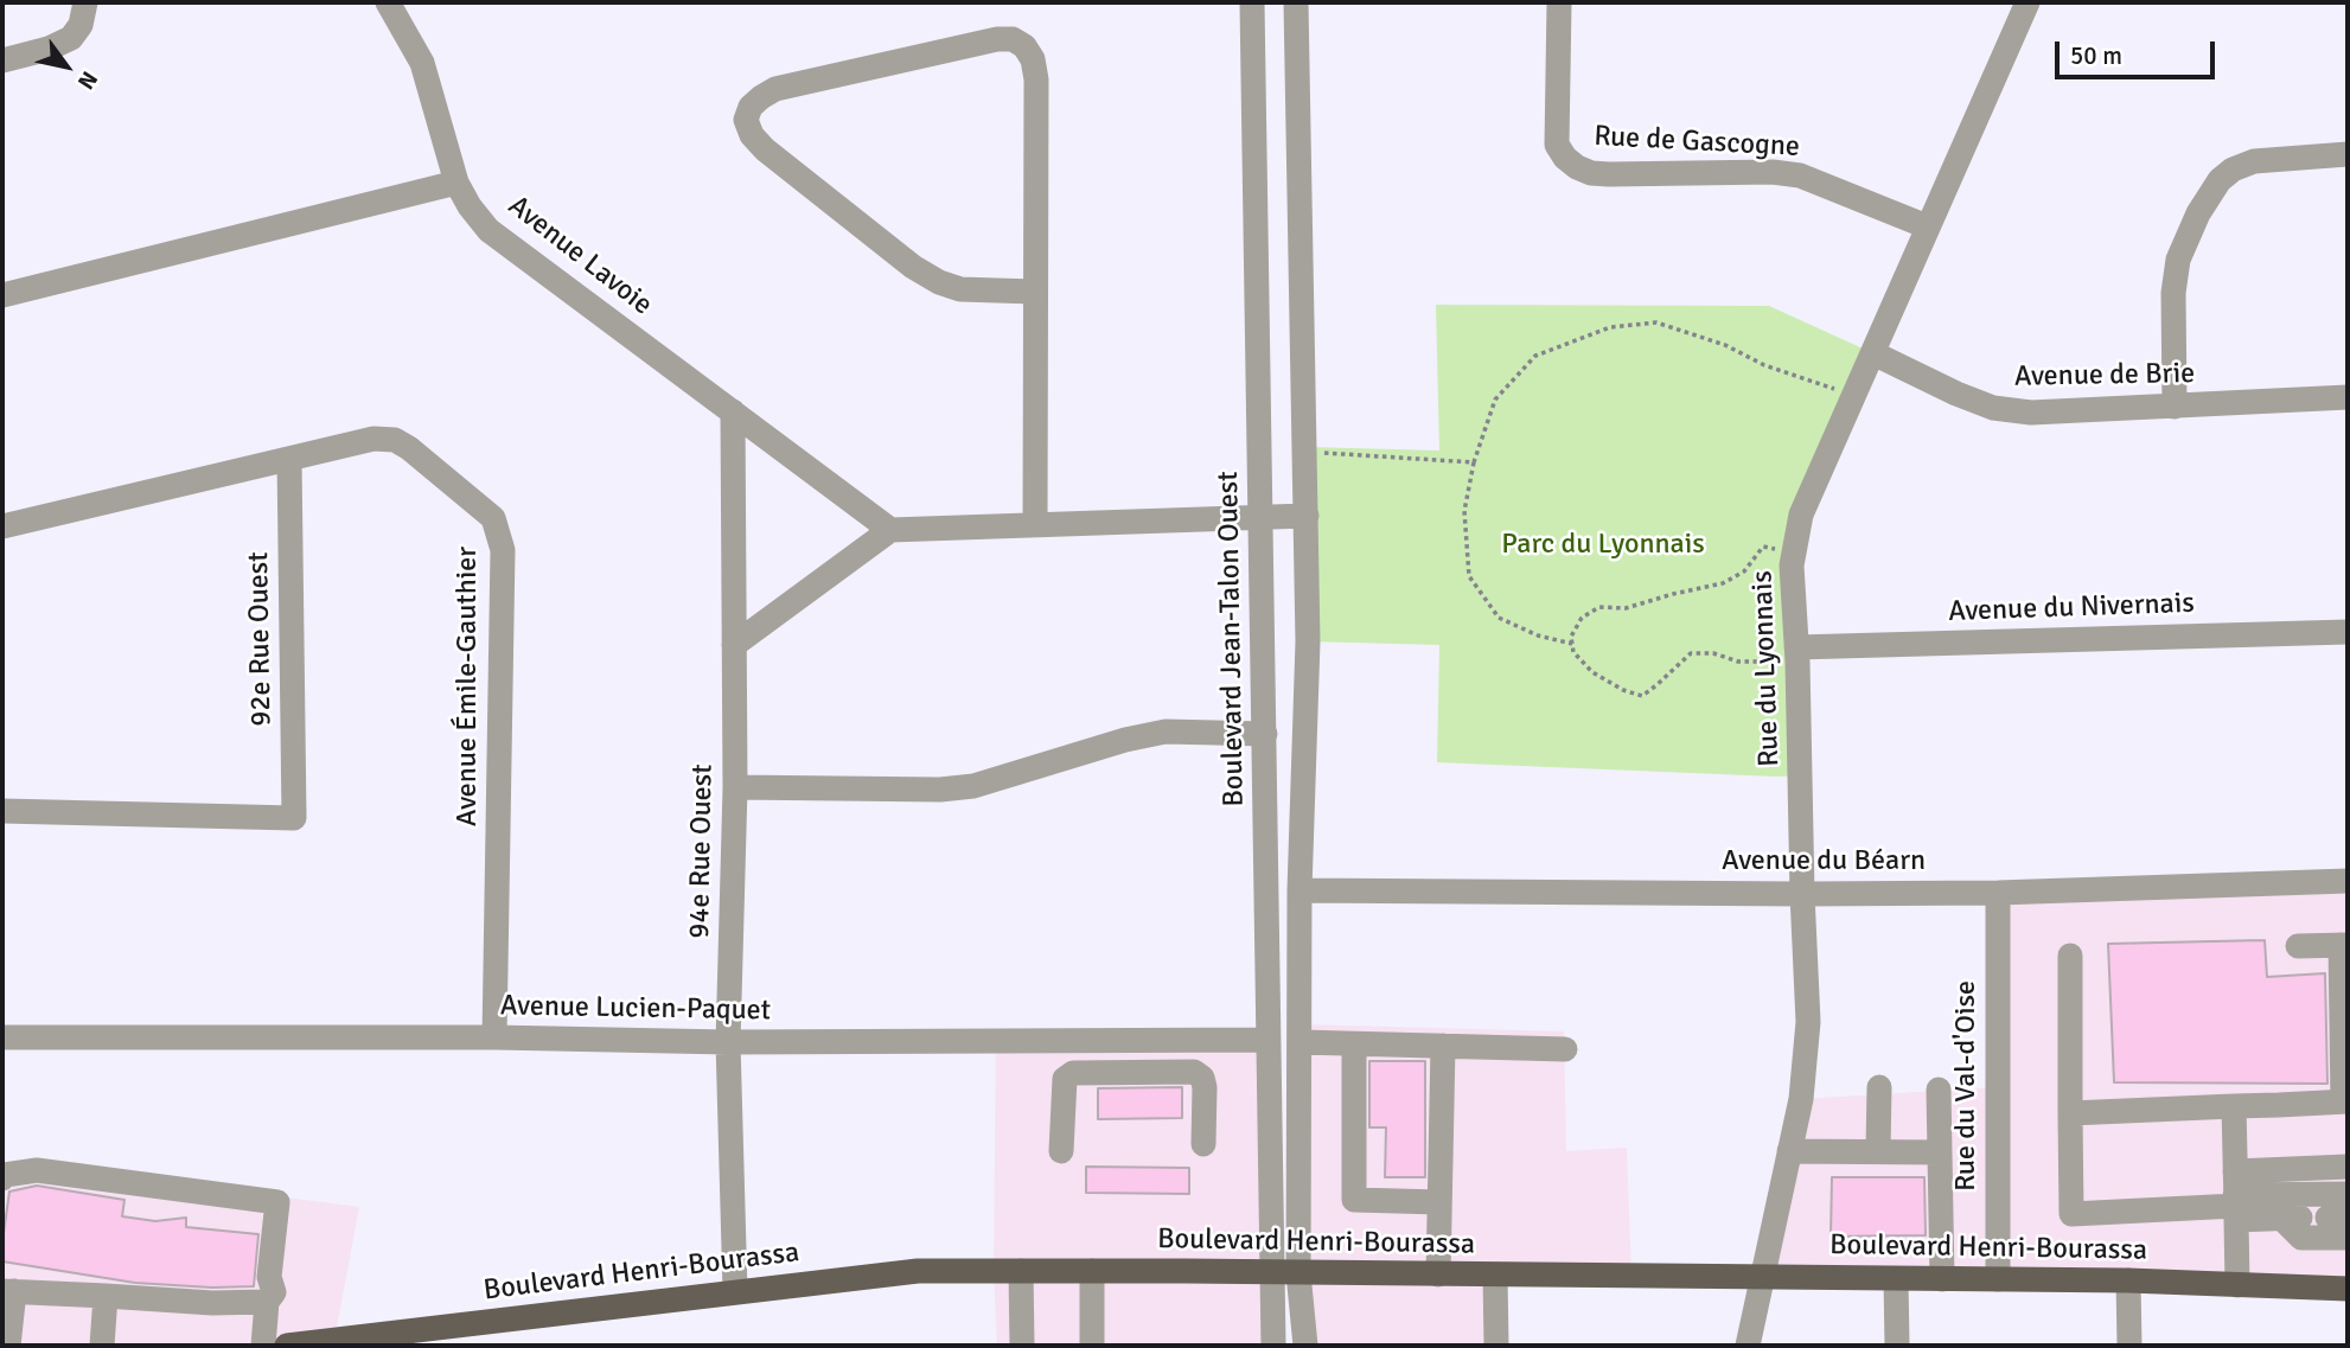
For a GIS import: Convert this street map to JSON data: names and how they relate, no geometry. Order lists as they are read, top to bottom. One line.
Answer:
{"streets":{"main road":["Boulevard Henri-Bourassa"],"street":["Rue de Gascogne","Avenue Lavoie","Avenue de Brie","Avenue du Nivernais","92e Rue Ouest","Boulevard Jean-Talon Ouest","Rue du Lyonnais","Avenue Émile-Gauthier","94e Rue Ouest","Avenue du Béarn","Avenue Lucien-Paquet","Rue du Val-d'Oise"]},"crossings":[["Rue de Gascogne","Rue du Lyonnais"],["Avenue Lavoie","94e Rue Ouest"],["Avenue de Brie","Rue du Lyonnais"],["Avenue du Nivernais","Rue du Lyonnais"],["92e Rue Ouest","Avenue Émile-Gauthier"],["Boulevard Jean-Talon Ouest","Avenue Lucien-Paquet"],["Boulevard Jean-Talon Ouest","Boulevard Henri-Bourassa"],["Rue du Lyonnais","Avenue du Béarn"],["Rue du Lyonnais","Boulevard Henri-Bourassa"],["Avenue Émile-Gauthier","Avenue Lucien-Paquet"],["94e Rue Ouest","Avenue Lucien-Paquet"],["94e Rue Ouest","Boulevard Henri-Bourassa"],["Avenue du Béarn","Rue du Val-d'Oise"],["Rue du Val-d'Oise","Boulevard Henri-Bourassa"]],"parks":["Parc du Lyonnais"],"scale_bar":"50 m","north":"bottom right"}
